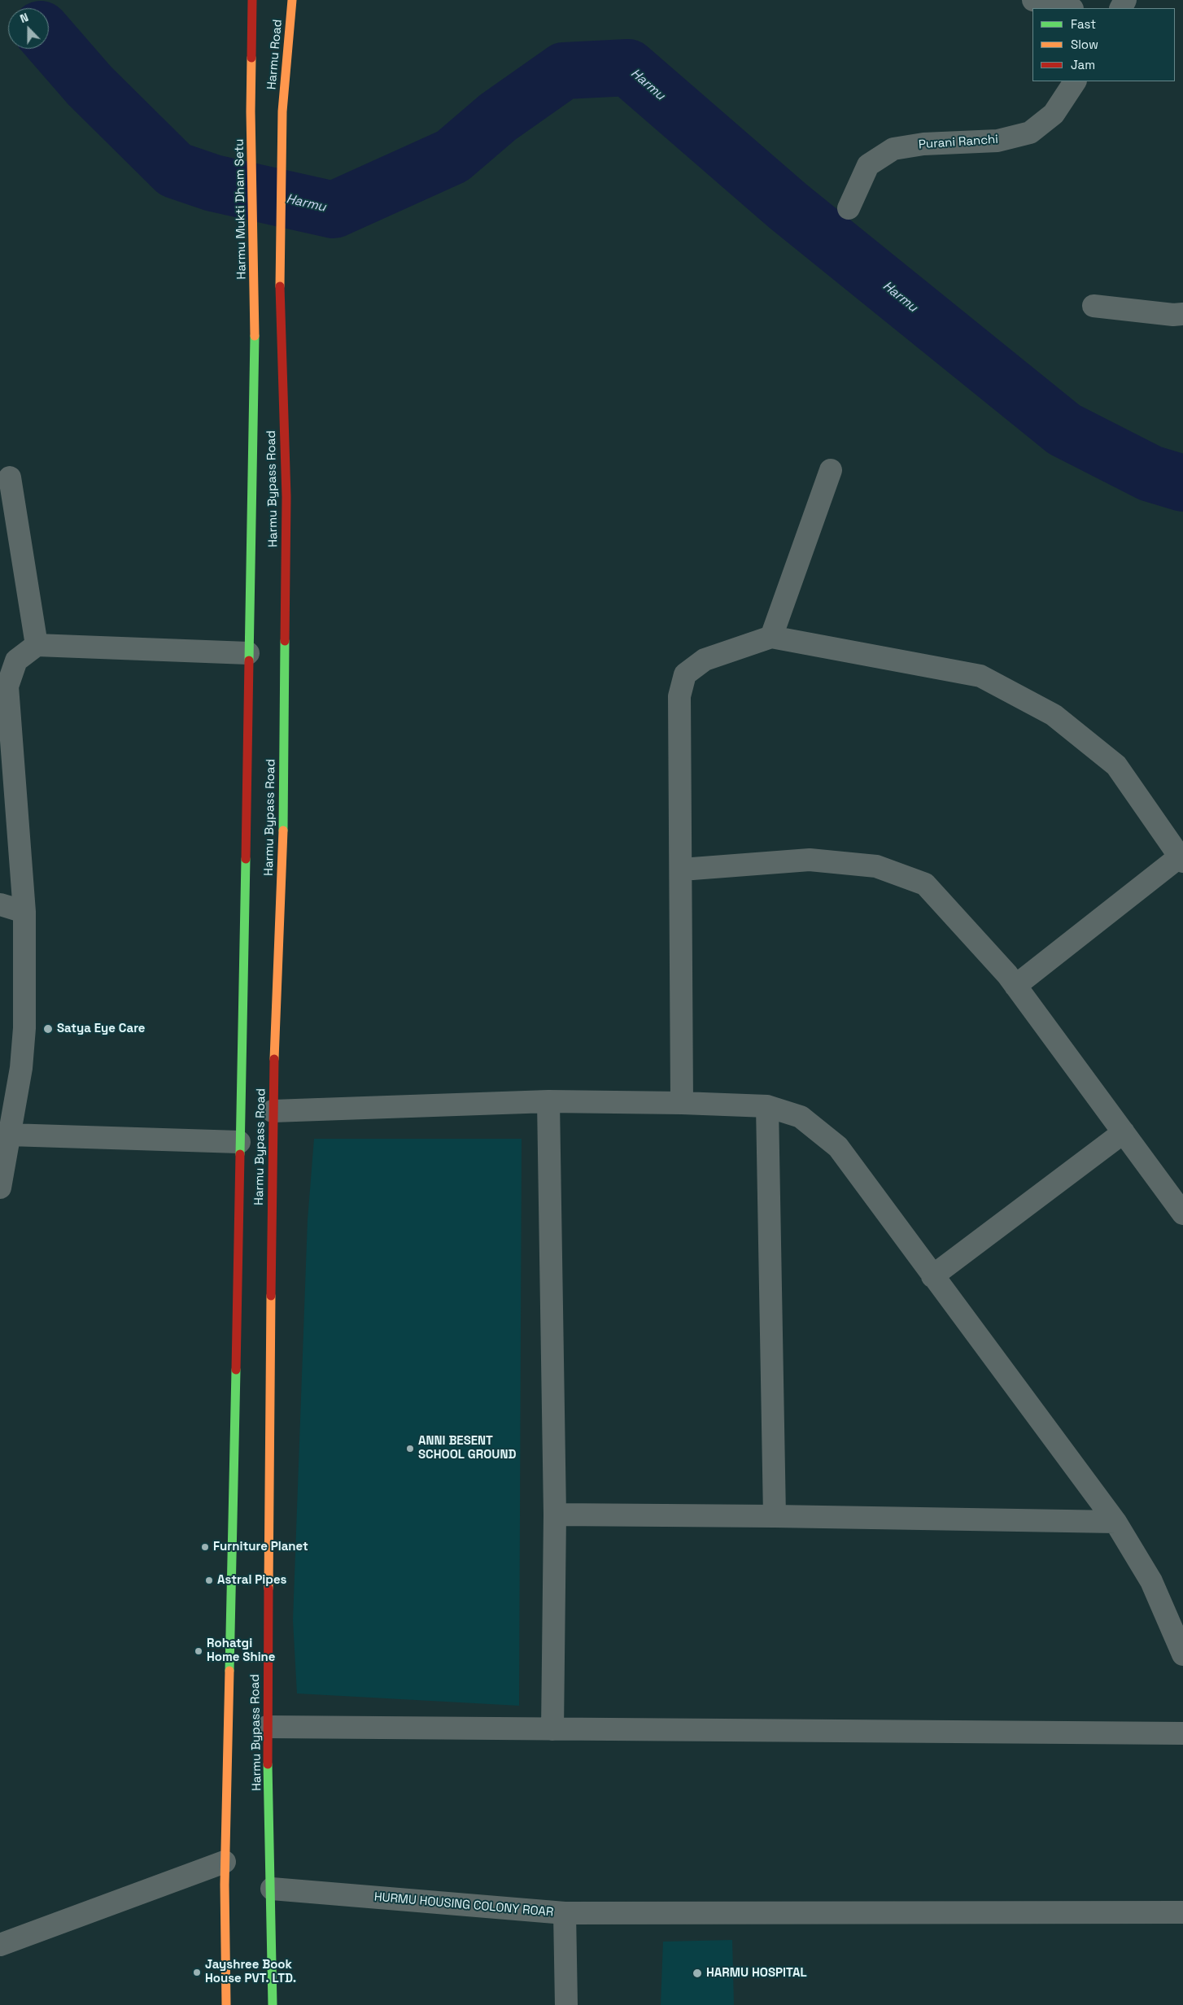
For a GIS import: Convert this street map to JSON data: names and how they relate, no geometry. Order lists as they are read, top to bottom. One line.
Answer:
{"streets":{"main road":["Harmu Road","Harmu Mukti Dham Setu","Harmu Bypass Road"],"street":["Purani Ranchi","HURMU HOUSING COLONY ROAR"]},"crossings":[["Harmu Road","Harmu Mukti Dham Setu"],["Harmu Road","Harmu Bypass Road"],["Harmu Mukti Dham Setu","Harmu Bypass Road"],["Harmu Bypass Road","HURMU HOUSING COLONY ROAR"]],"water":["Harmu"],"places":["Satya Eye Care","ANNI BESENT SCHOOL GROUND","Furniture Planet","Astral Pipes","Rohatgi Home Shine","Jayshree Book House PVT. LTD.","HARMU HOSPITAL"],"legend":["Fast","Slow","Jam"],"north":"top"}
